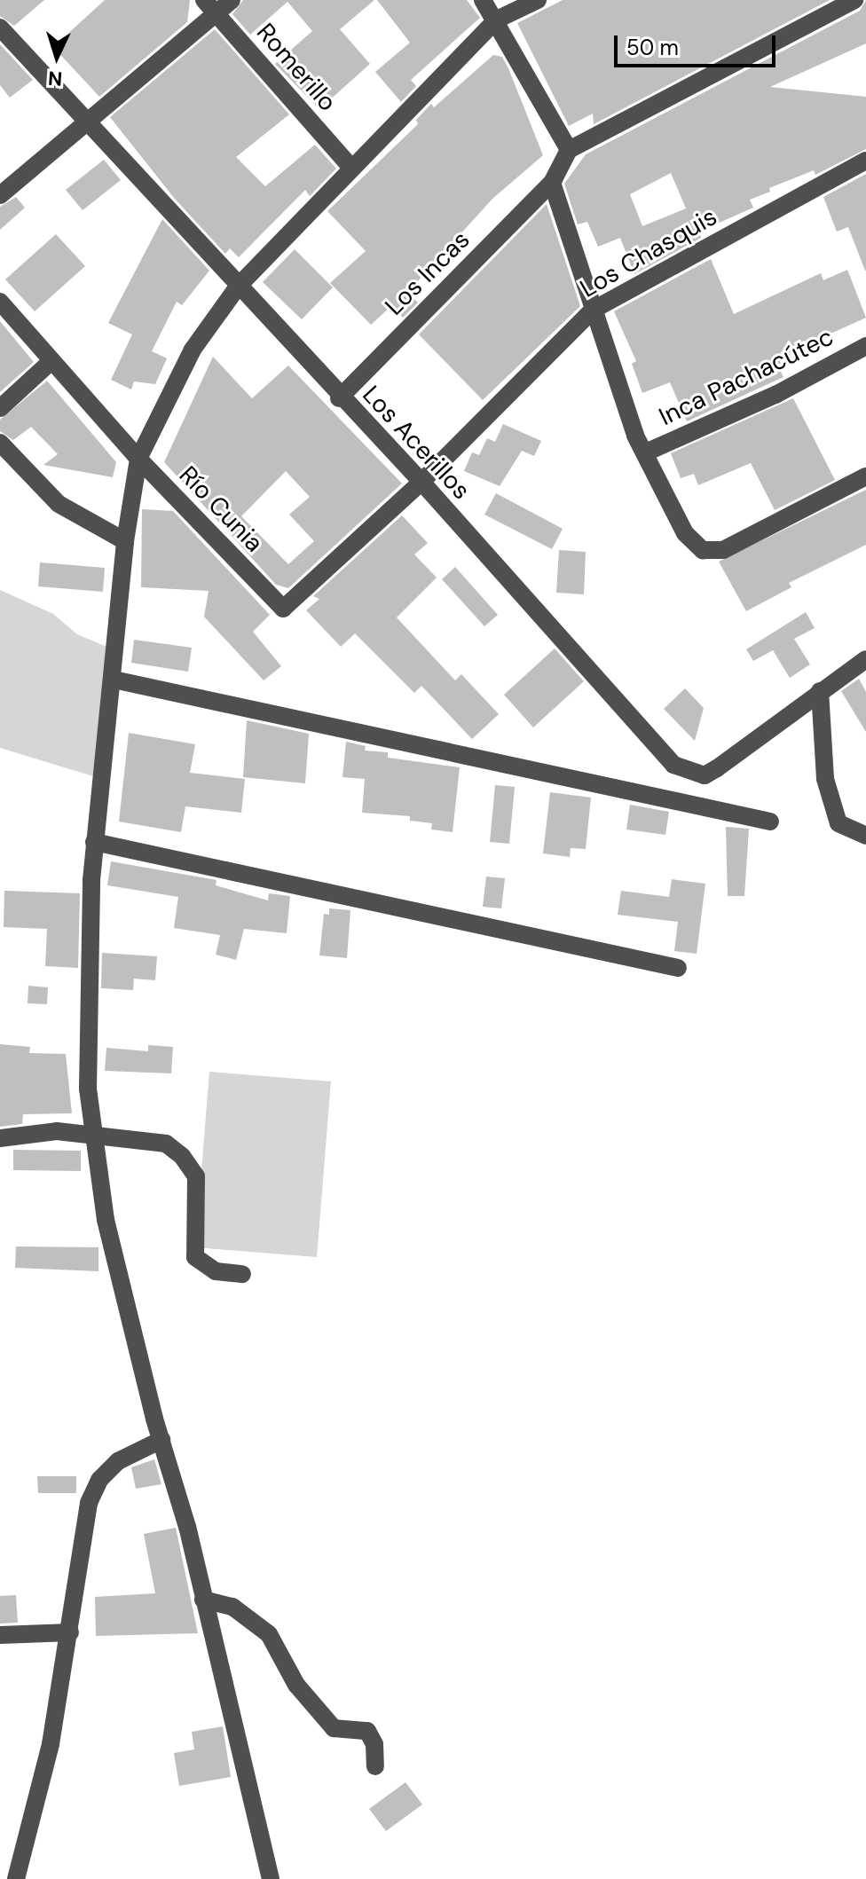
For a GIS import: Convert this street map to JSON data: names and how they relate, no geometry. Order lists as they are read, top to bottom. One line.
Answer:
{"streets":{"street":["Romerillo","Los Chasquis","Los Incas","Inca Pachacútec","Los Acerillos","Río Cunia"]},"crossings":[["Los Chasquis","Los Acerillos"],["Los Chasquis","Río Cunia"],["Los Incas","Los Acerillos"],["Los Acerillos","Río Cunia"]],"scale_bar":"50 m","north":"bottom"}
